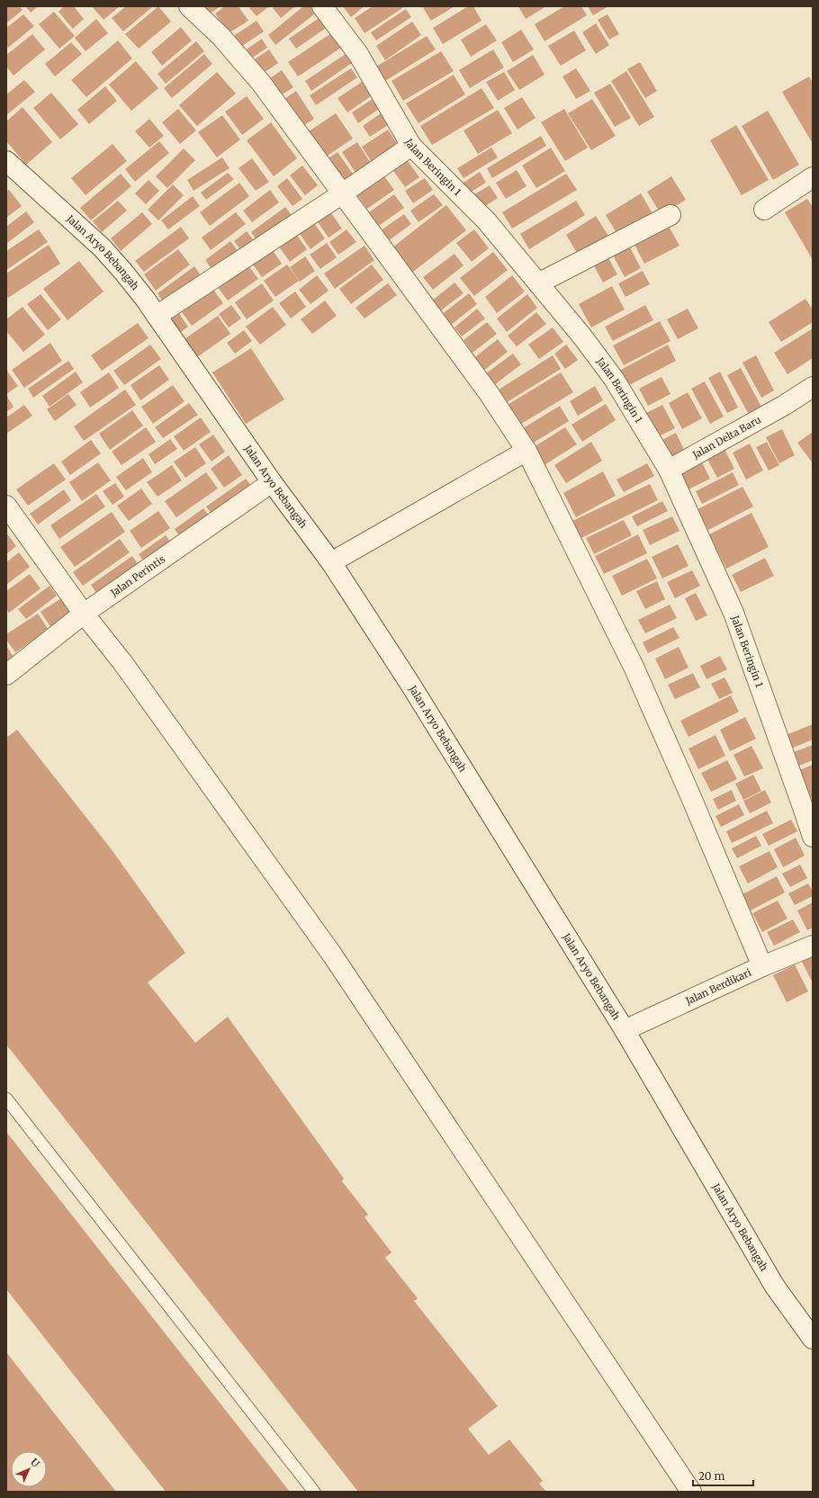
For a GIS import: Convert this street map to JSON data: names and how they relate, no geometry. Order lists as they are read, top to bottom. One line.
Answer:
{"streets":{"street":["Jalan Beringin 1","Jalan Aryo Bebangah","Jalan Delta Baru","Jalan Perintis","Jalan Berdikari"]},"crossings":[["Jalan Beringin 1","Jalan Delta Baru"],["Jalan Aryo Bebangah","Jalan Perintis"],["Jalan Aryo Bebangah","Jalan Berdikari"]],"scale_bar":"20 m","north":"top right"}
